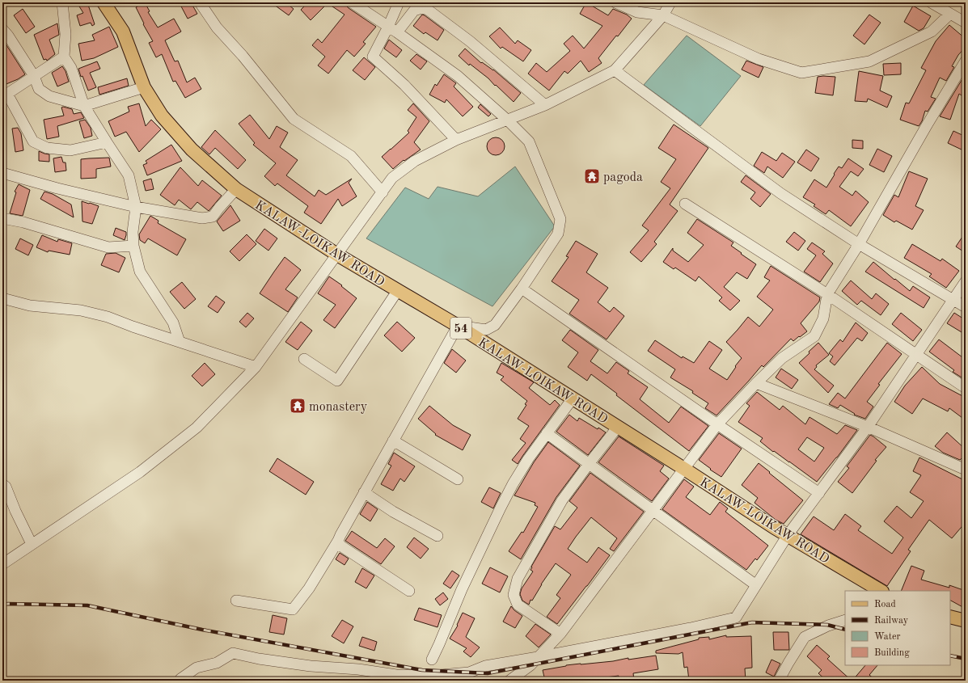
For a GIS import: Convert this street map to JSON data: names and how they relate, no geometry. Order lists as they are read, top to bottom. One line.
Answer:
{"streets":{"main road":["KALAW-LOIKAW ROAD","54"]},"places":{"temple":["pagoda","monastery"]},"legend":["Road","Railway","Water","Building"]}
